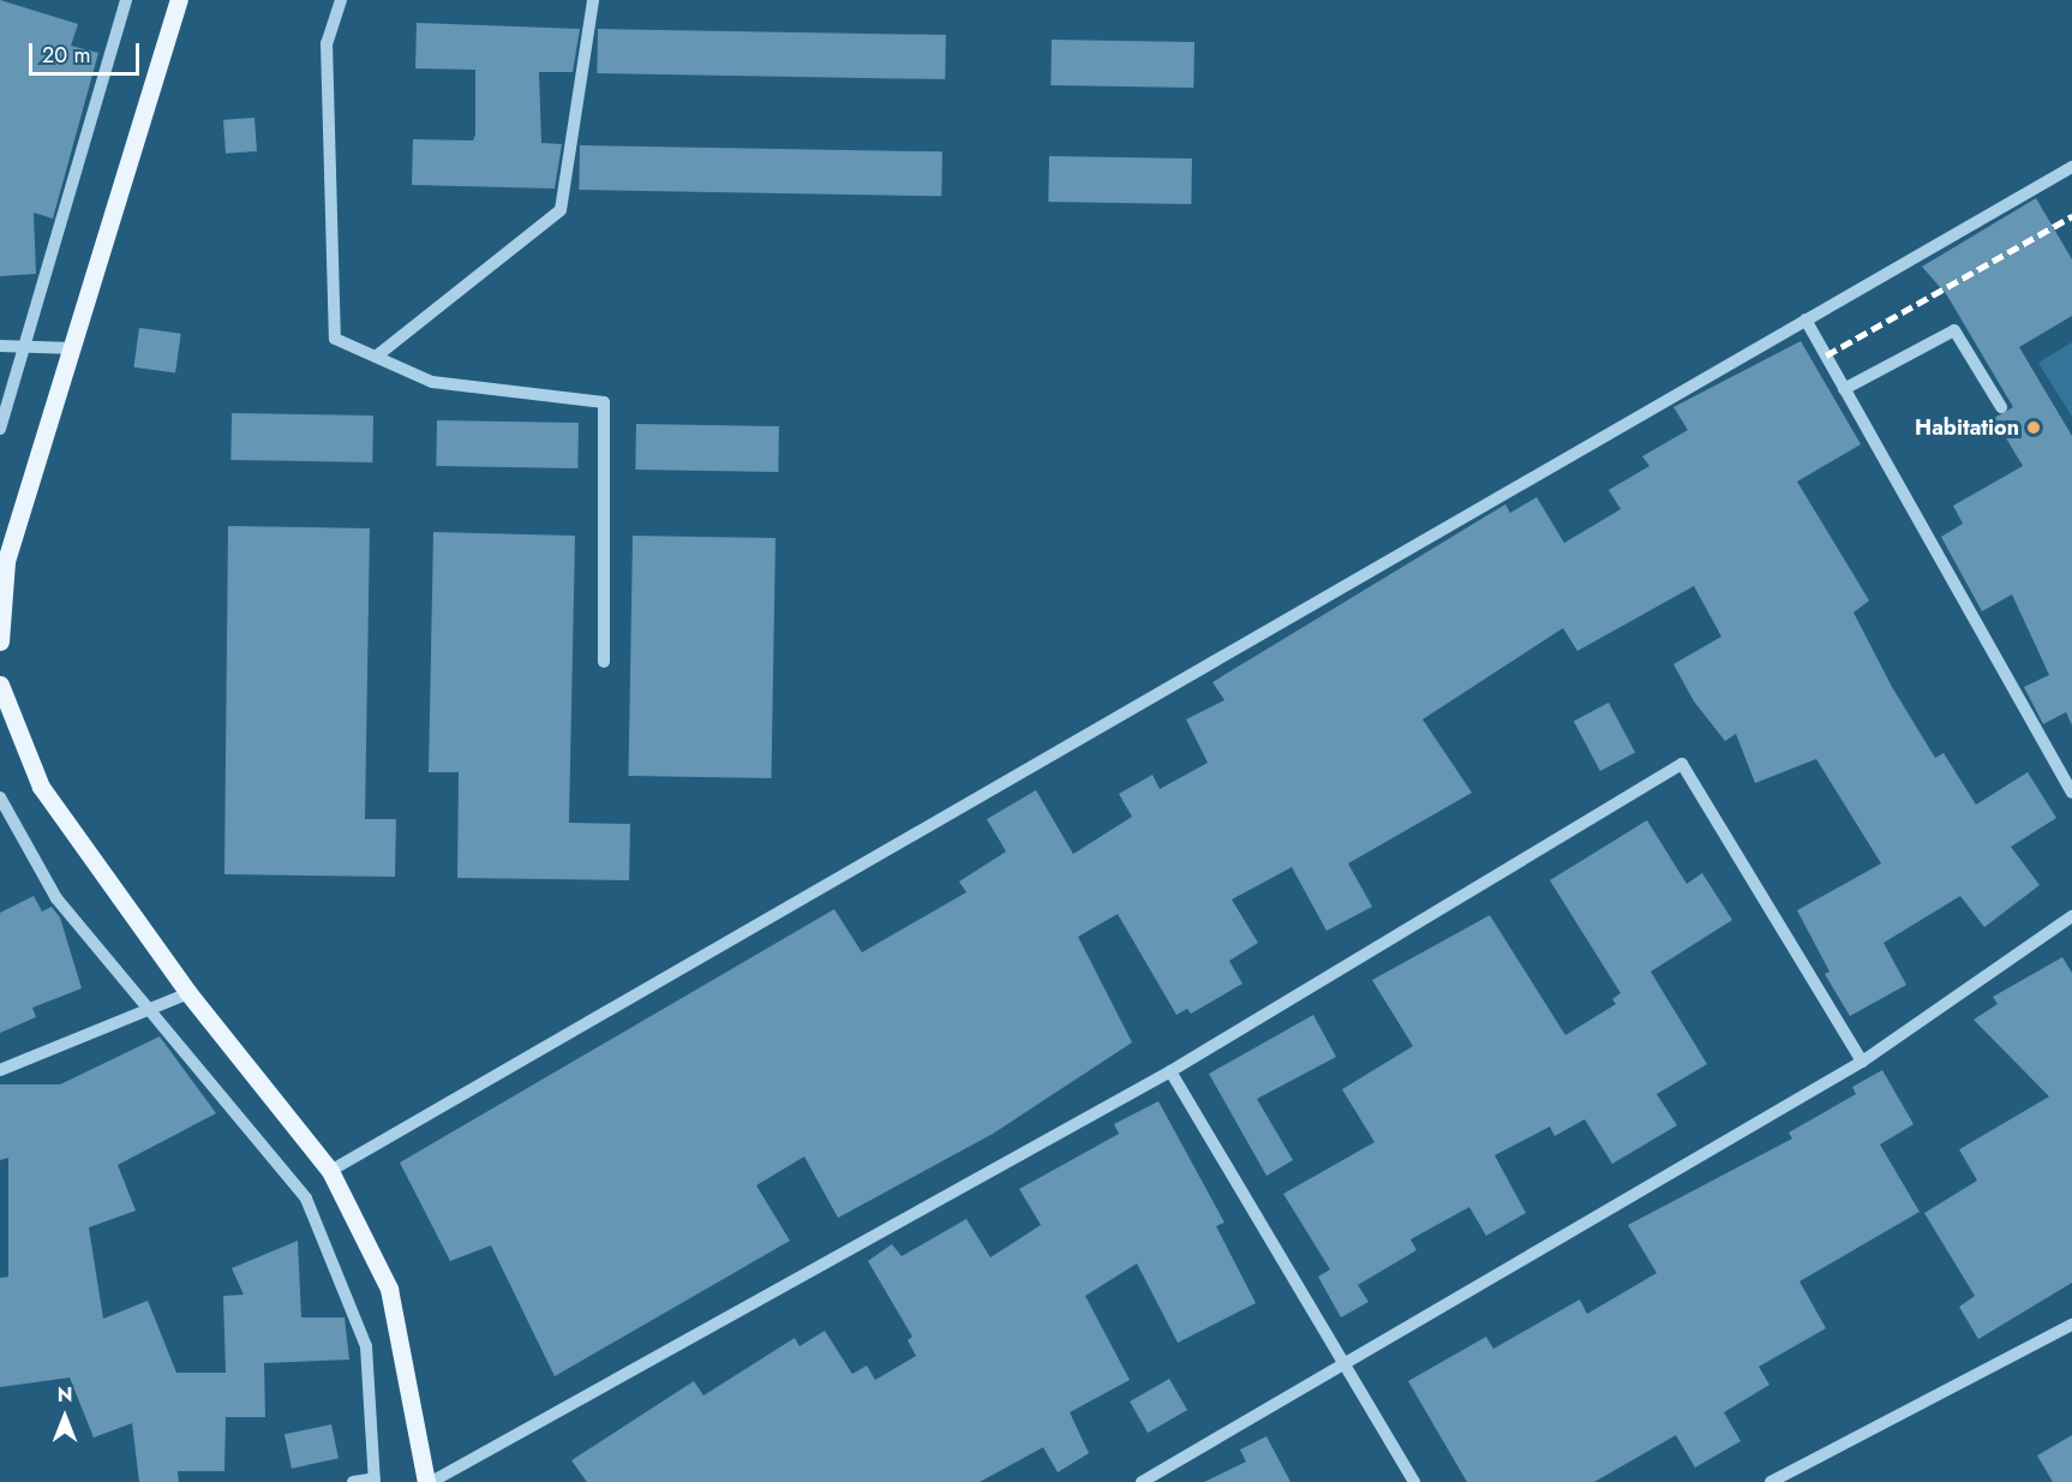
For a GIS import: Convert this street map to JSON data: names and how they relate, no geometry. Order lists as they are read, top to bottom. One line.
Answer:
{"places":["Habitation"],"scale_bar":"20 m","north":"top"}
